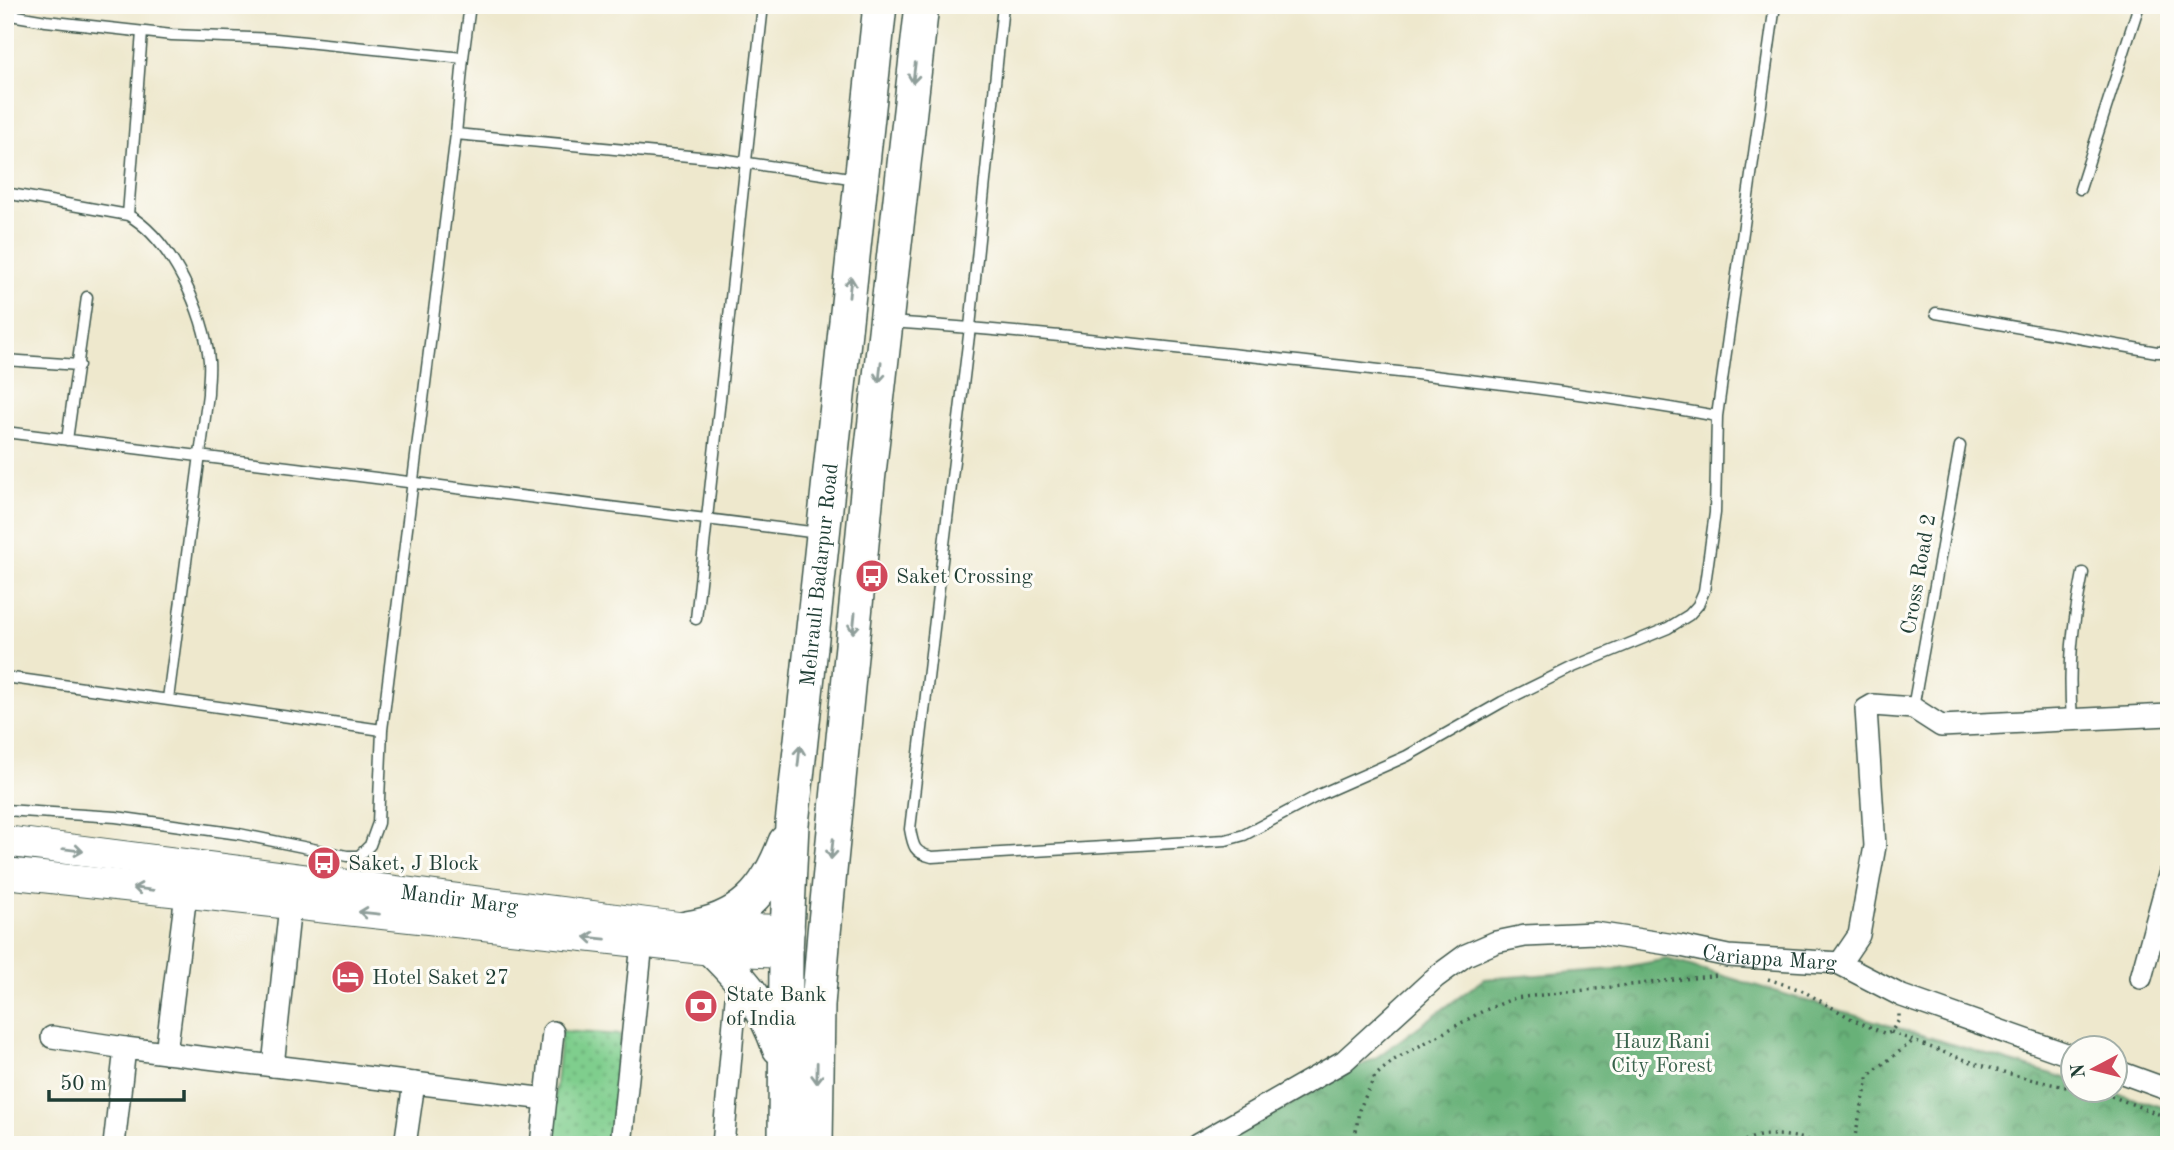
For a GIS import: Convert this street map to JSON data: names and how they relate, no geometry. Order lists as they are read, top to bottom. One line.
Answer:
{"streets":{"main road":["Mehrauli Badarpur Road","Mandir Marg"],"street":["Cariappa Marg"],"lane":["Cross Road 2"]},"crossings":[["Mehrauli Badarpur Road","Mandir Marg"],["Cross Road 2","Cariappa Marg"]],"parks":["Hauz Rani City Forest"],"places":{"bus stop":["Saket Crossing","Saket, J Block"],"hotel":["Hotel Saket 27"],"bank":["State Bank of India"]},"scale_bar":"50 m","north":"left"}
